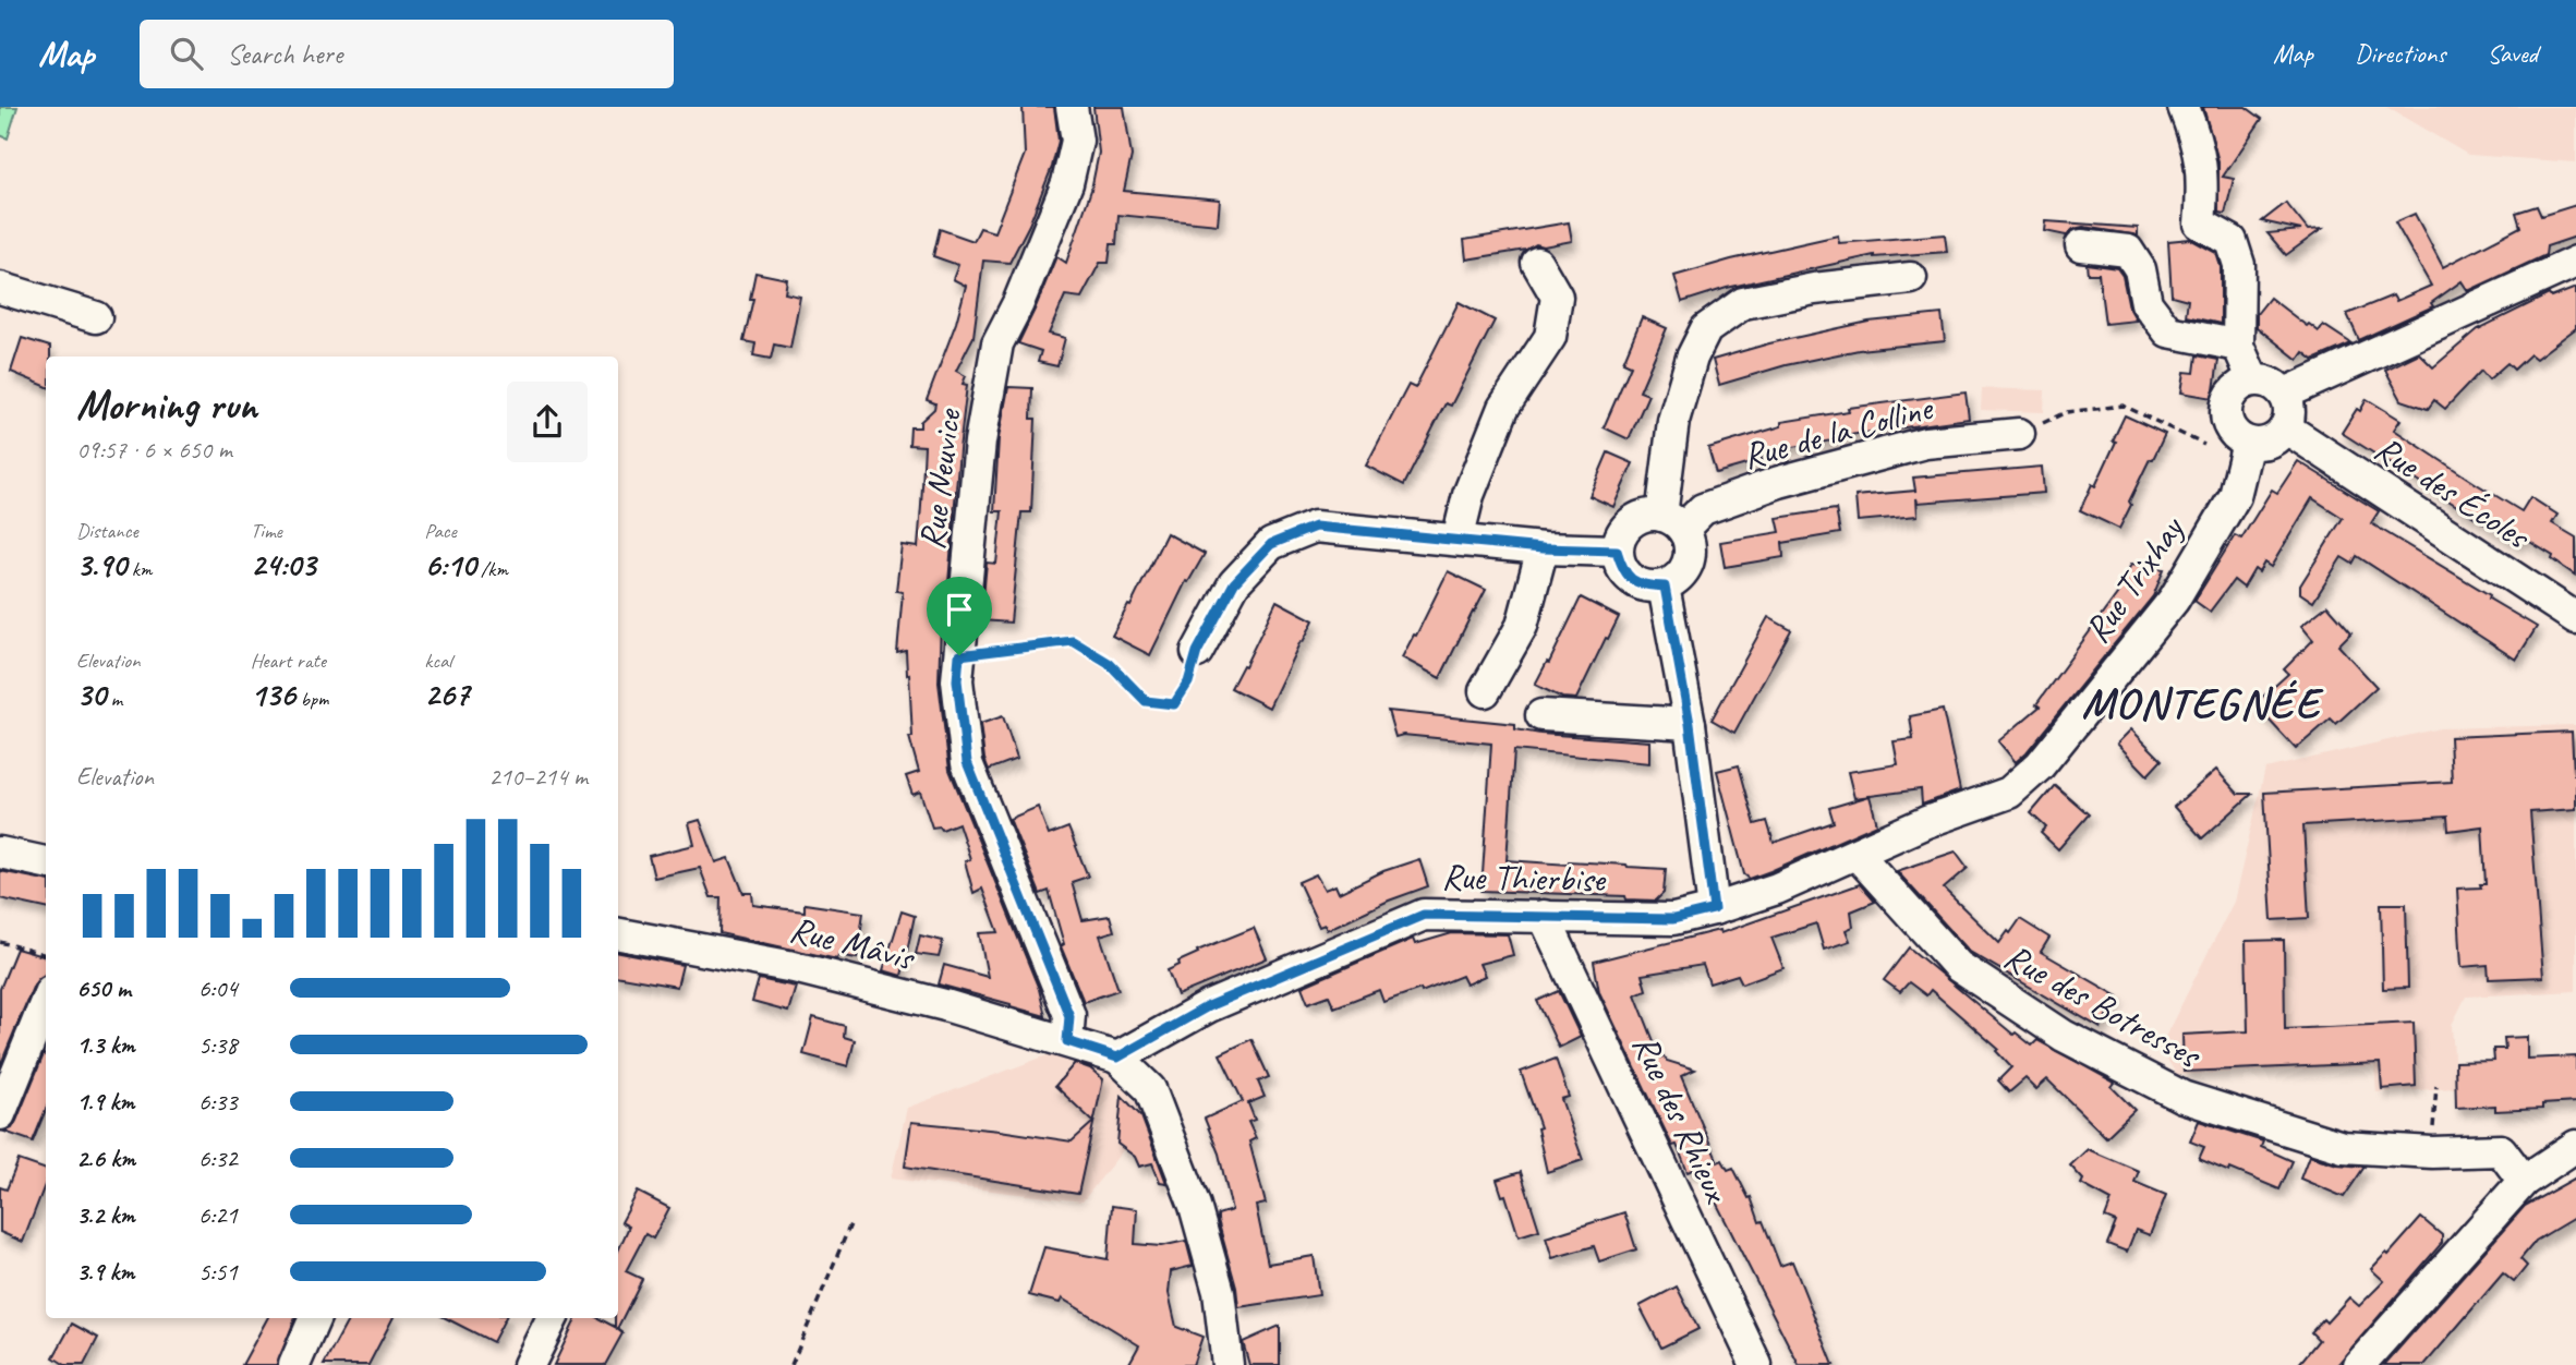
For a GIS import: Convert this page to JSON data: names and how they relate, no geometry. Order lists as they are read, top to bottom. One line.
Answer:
{"streets":{"street":["Rue de la Colline","Rue Neuvice","Rue des Écoles","Rue Trixhay","Rue Thierbise","Rue Mâvis","Rue des Botresses","Rue des Rhieux"]},"crossings":[["Rue Neuvice","Rue Mâvis"],["Rue des Écoles","Rue Trixhay"],["Rue Trixhay","Rue Thierbise"],["Rue Trixhay","Rue des Botresses"],["Rue Thierbise","Rue des Botresses"],["Rue Thierbise","Rue des Rhieux"]],"districts":["MONTEGNÉE"],"page":{"header":"Map","search":"Search here","nav":["Map","Directions","Saved"],"heading":["Morning run","09:57 · 6 × 650 m"],"stats":[["Distance","3.90 km"],["Time","24:03"],["Pace","6:10 /km"],["Elevation","30 m"],["Heart rate","136 bpm"],["kcal","267"]],"chart":["Elevation","210–214 m"],"list":[{"name":"650 m","note":"6:04"},{"name":"1.3 km","note":"5:38"},{"name":"1.9 km","note":"6:33"},{"name":"2.6 km","note":"6:32"},{"name":"3.2 km","note":"6:21"},{"name":"3.9 km","note":"5:51"}]}}
